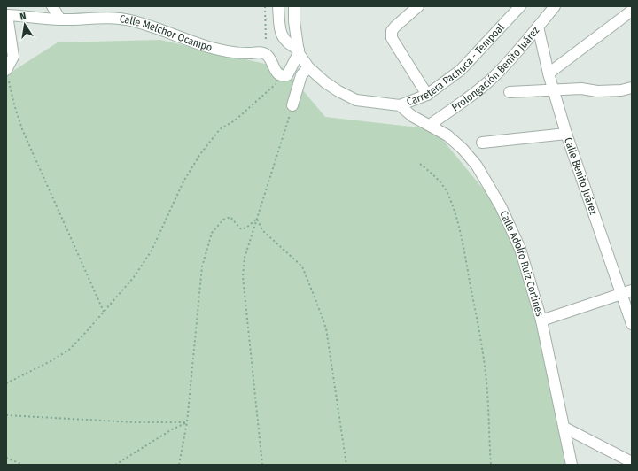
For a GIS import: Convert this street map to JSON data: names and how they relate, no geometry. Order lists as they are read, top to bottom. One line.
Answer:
{"streets":{"street":["Calle Melchor Ocampo","Carretera Pachuca - Tempoal","Prolongación Benito Juárez","Calle Benito Juárez","Calle Adolfo Ruiz Cortines"]},"crossings":[["Carretera Pachuca - Tempoal","Calle Adolfo Ruiz Cortines"],["Prolongación Benito Juárez","Calle Benito Juárez"],["Prolongación Benito Juárez","Calle Adolfo Ruiz Cortines"]],"north":"top"}
